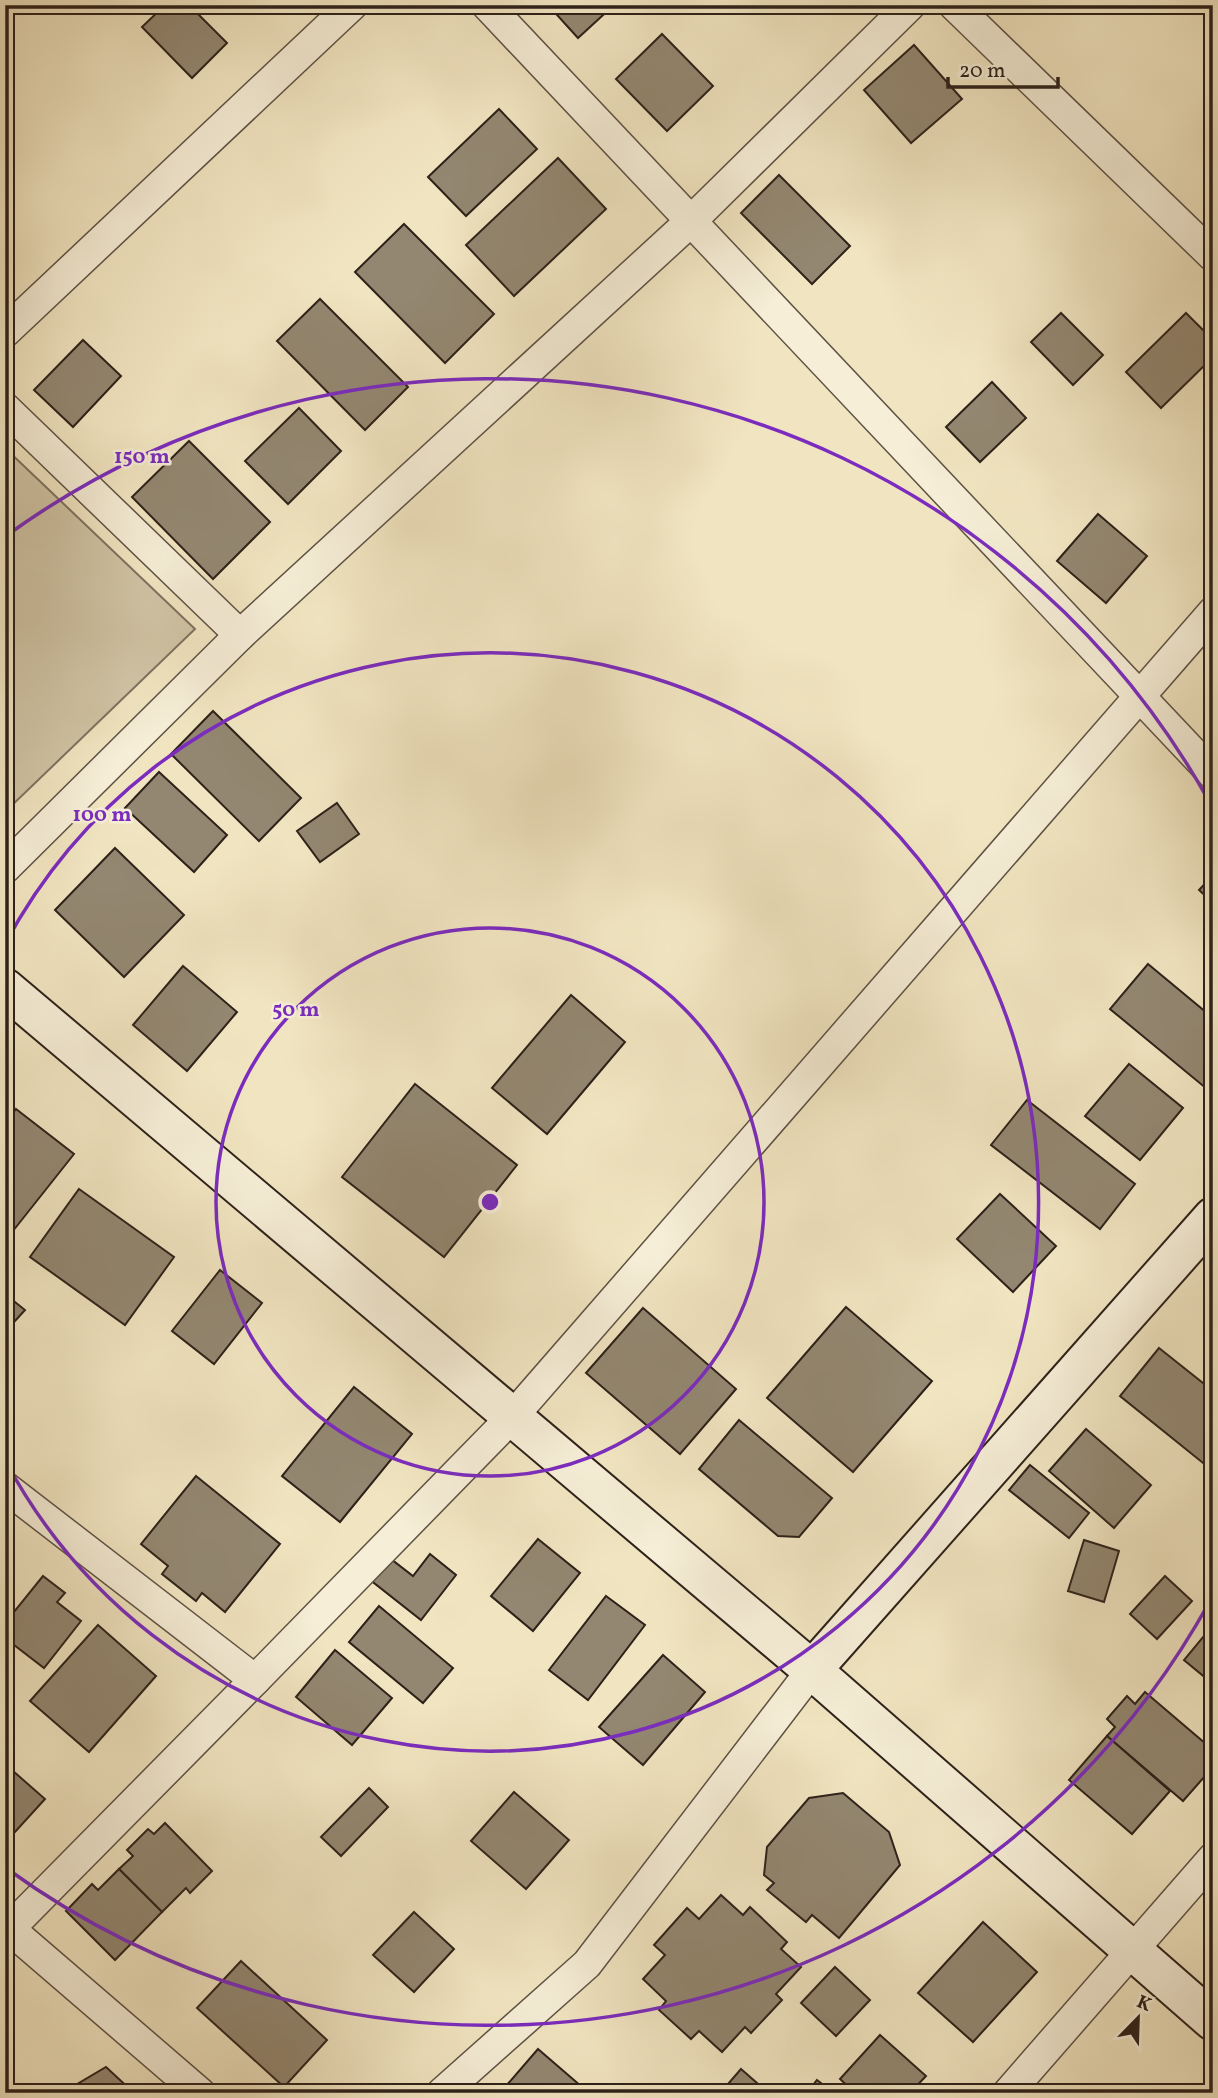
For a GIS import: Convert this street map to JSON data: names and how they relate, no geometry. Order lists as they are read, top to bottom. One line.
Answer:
{"scale_bar":"20 m","north":"top right","rings":["150 m","100 m","50 m"]}
